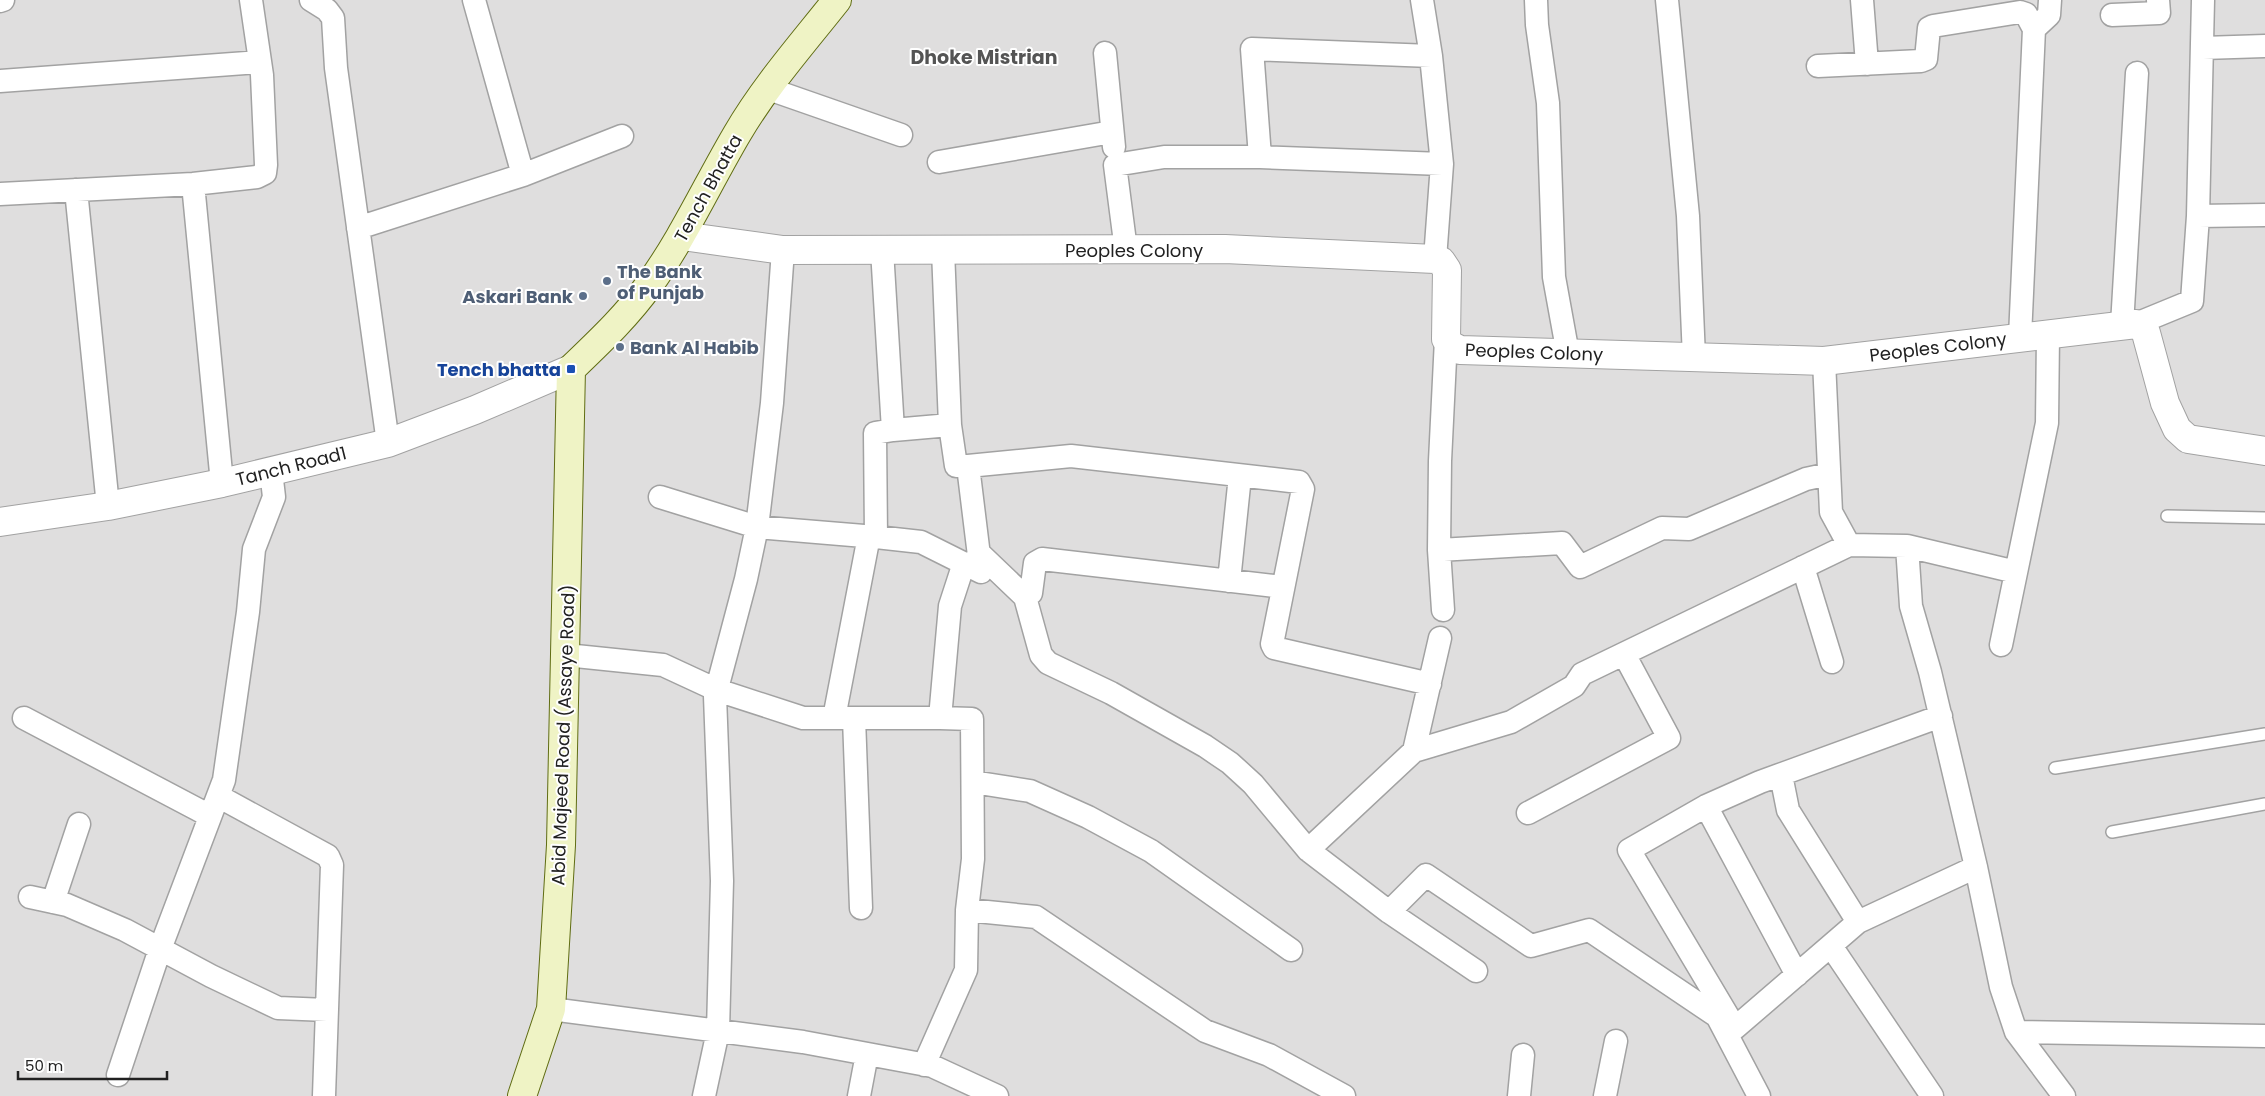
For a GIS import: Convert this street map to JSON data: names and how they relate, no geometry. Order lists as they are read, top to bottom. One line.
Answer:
{"streets":{"main road":["Tench Bhatta","Abid Majeed Road (Assaye Road)"],"street":["Peoples Colony","Tanch Road1"]},"crossings":[["Tench Bhatta","Peoples Colony"],["Tench Bhatta","Tanch Road1"],["Tench Bhatta","Abid Majeed Road (Assaye Road)"],["Tanch Road1","Abid Majeed Road (Assaye Road)"]],"districts":["Dhoke Mistrian"],"places":{"other":["The Bank of Punjab","Askari Bank","Bank Al Habib"],"transit":["Tench bhatta"]},"scale_bar":"50 m"}
